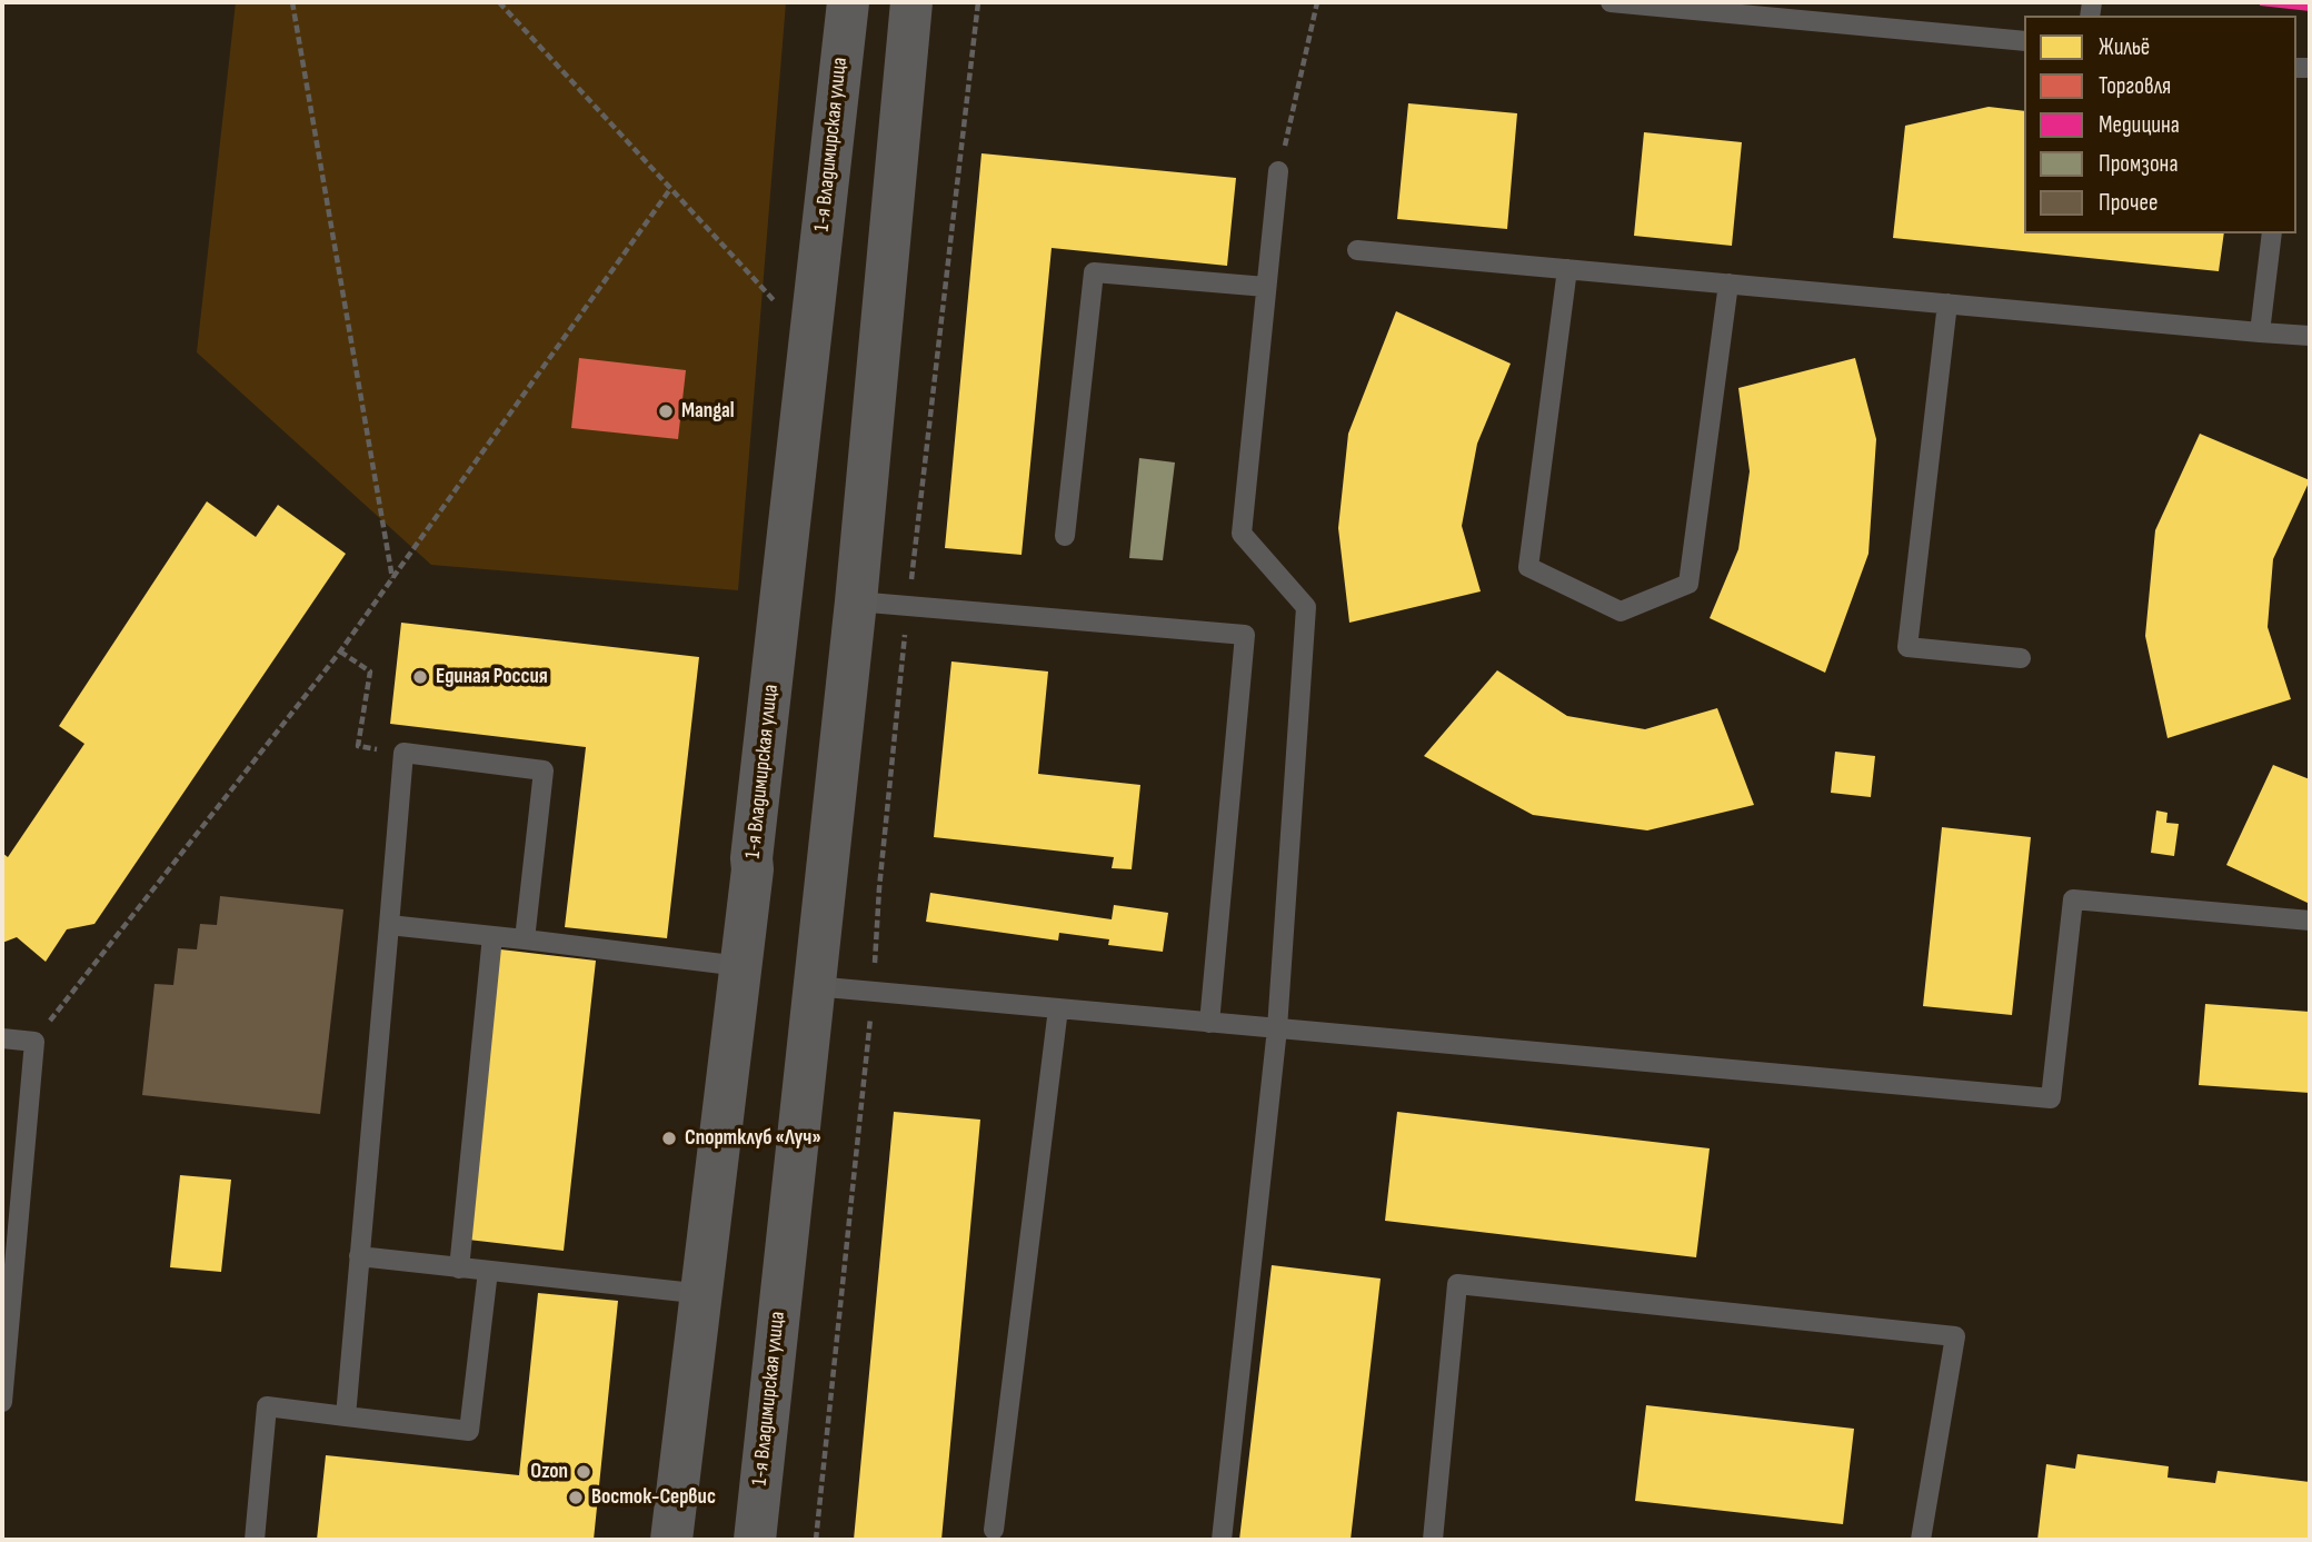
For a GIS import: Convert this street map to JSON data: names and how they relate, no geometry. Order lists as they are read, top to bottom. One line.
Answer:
{"streets":{"main road":["1-я Владимирская улица"]},"places":["Mangal","Единая Россия","Спортклуб «Луч»","Ozon","Восток-Сервис"],"legend":["Жильё","Торговля","Медицина","Промзона","Прочее"]}
